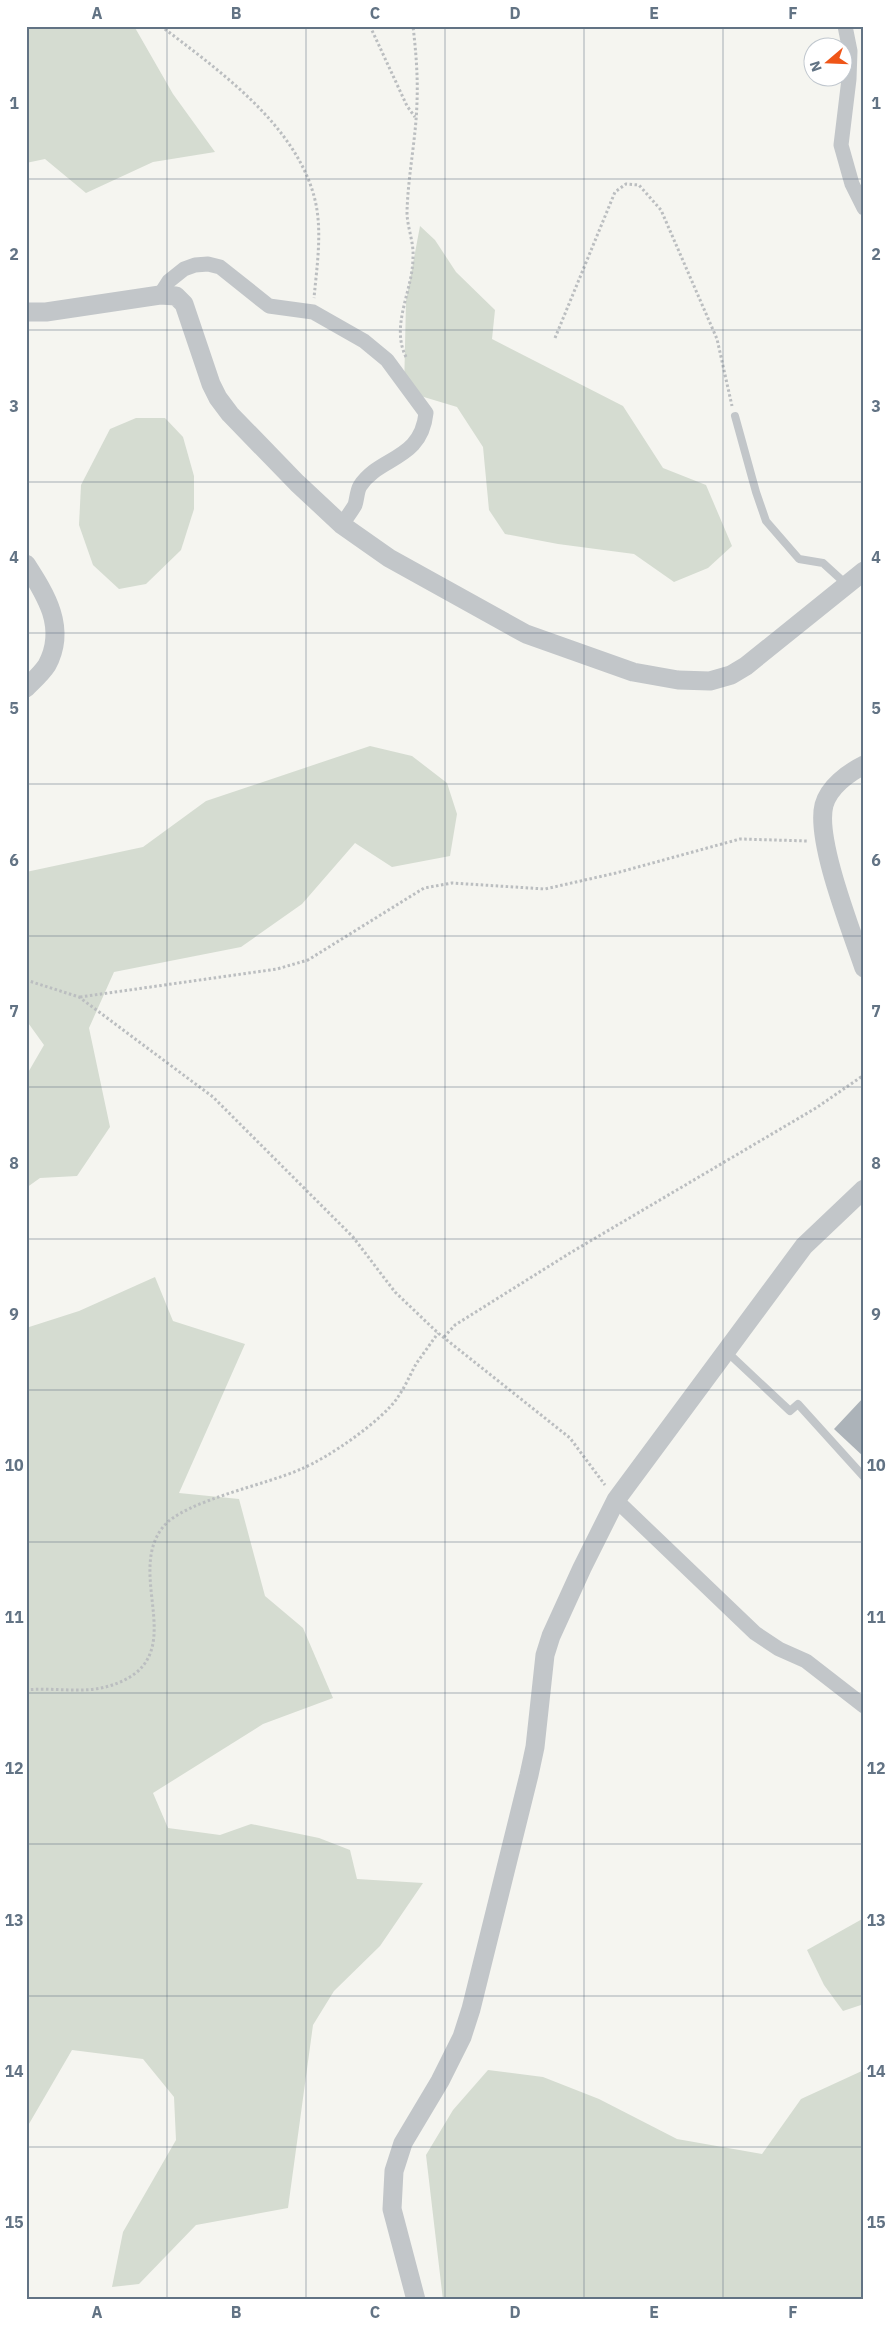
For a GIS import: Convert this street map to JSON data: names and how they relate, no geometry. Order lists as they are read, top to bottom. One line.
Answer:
{"north":"left","grid":{"columns":["A","B","C","D","E","F"],"rows":["1","2","3","4","5","6","7","8","9","10","11","12","13","14","15"]}}
